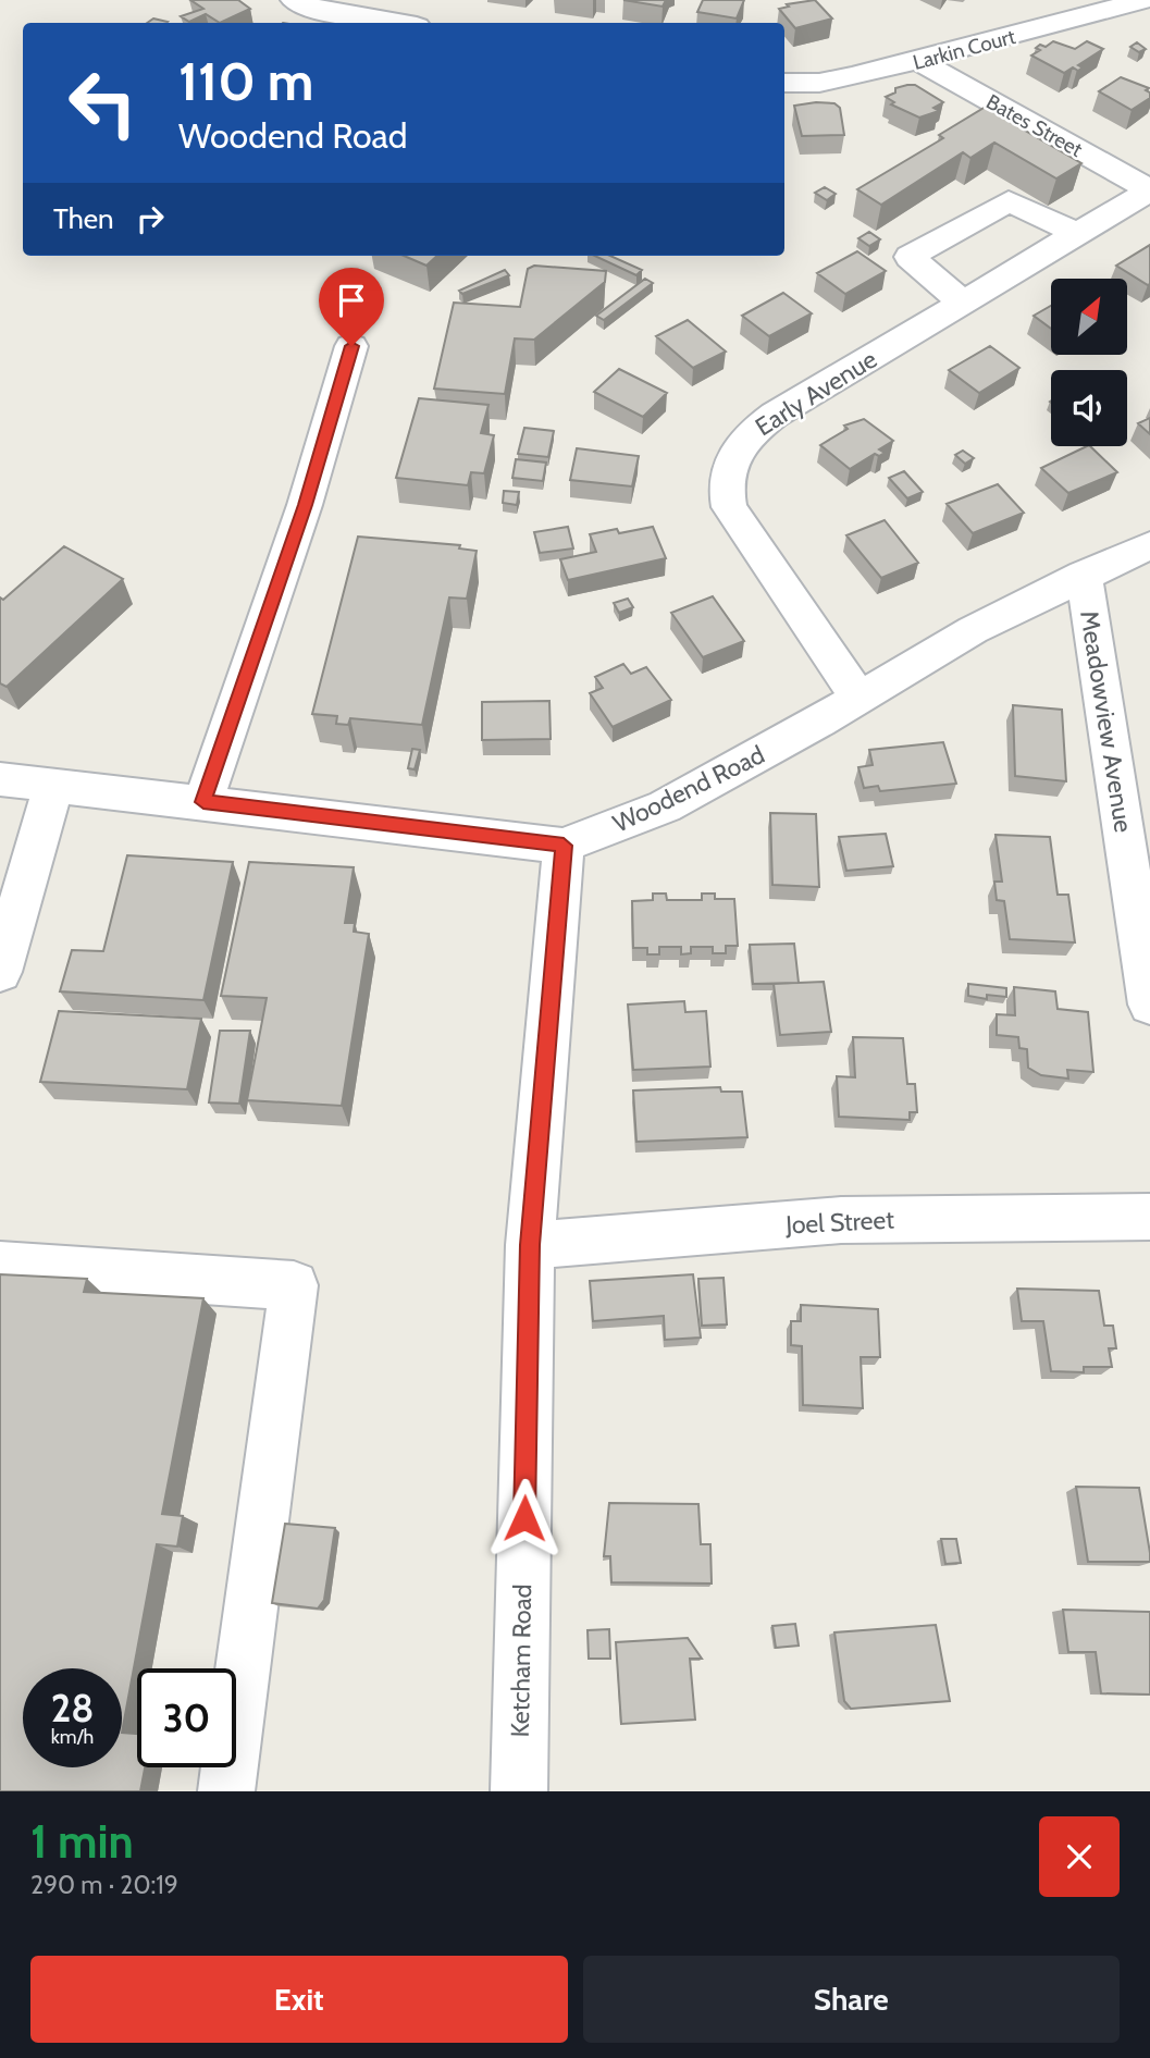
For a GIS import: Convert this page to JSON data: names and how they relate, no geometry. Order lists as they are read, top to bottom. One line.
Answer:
{"streets":{"street":["Larkin Court","Bates Street","Early Avenue","Meadowview Avenue","Woodend Road","Joel Street","Ketcham Road"]},"crossings":[["Larkin Court","Bates Street"],["Bates Street","Early Avenue"],["Early Avenue","Woodend Road"],["Meadowview Avenue","Woodend Road"],["Woodend Road","Ketcham Road"],["Joel Street","Ketcham Road"]],"north":"top right","page":{"turn":["110 m","Woodend Road"],"then":"Then","speed":"28 km/h","limit":"30","heading":["1 min","290 m · 20:19"],"buttons":["Exit","Share"]}}
